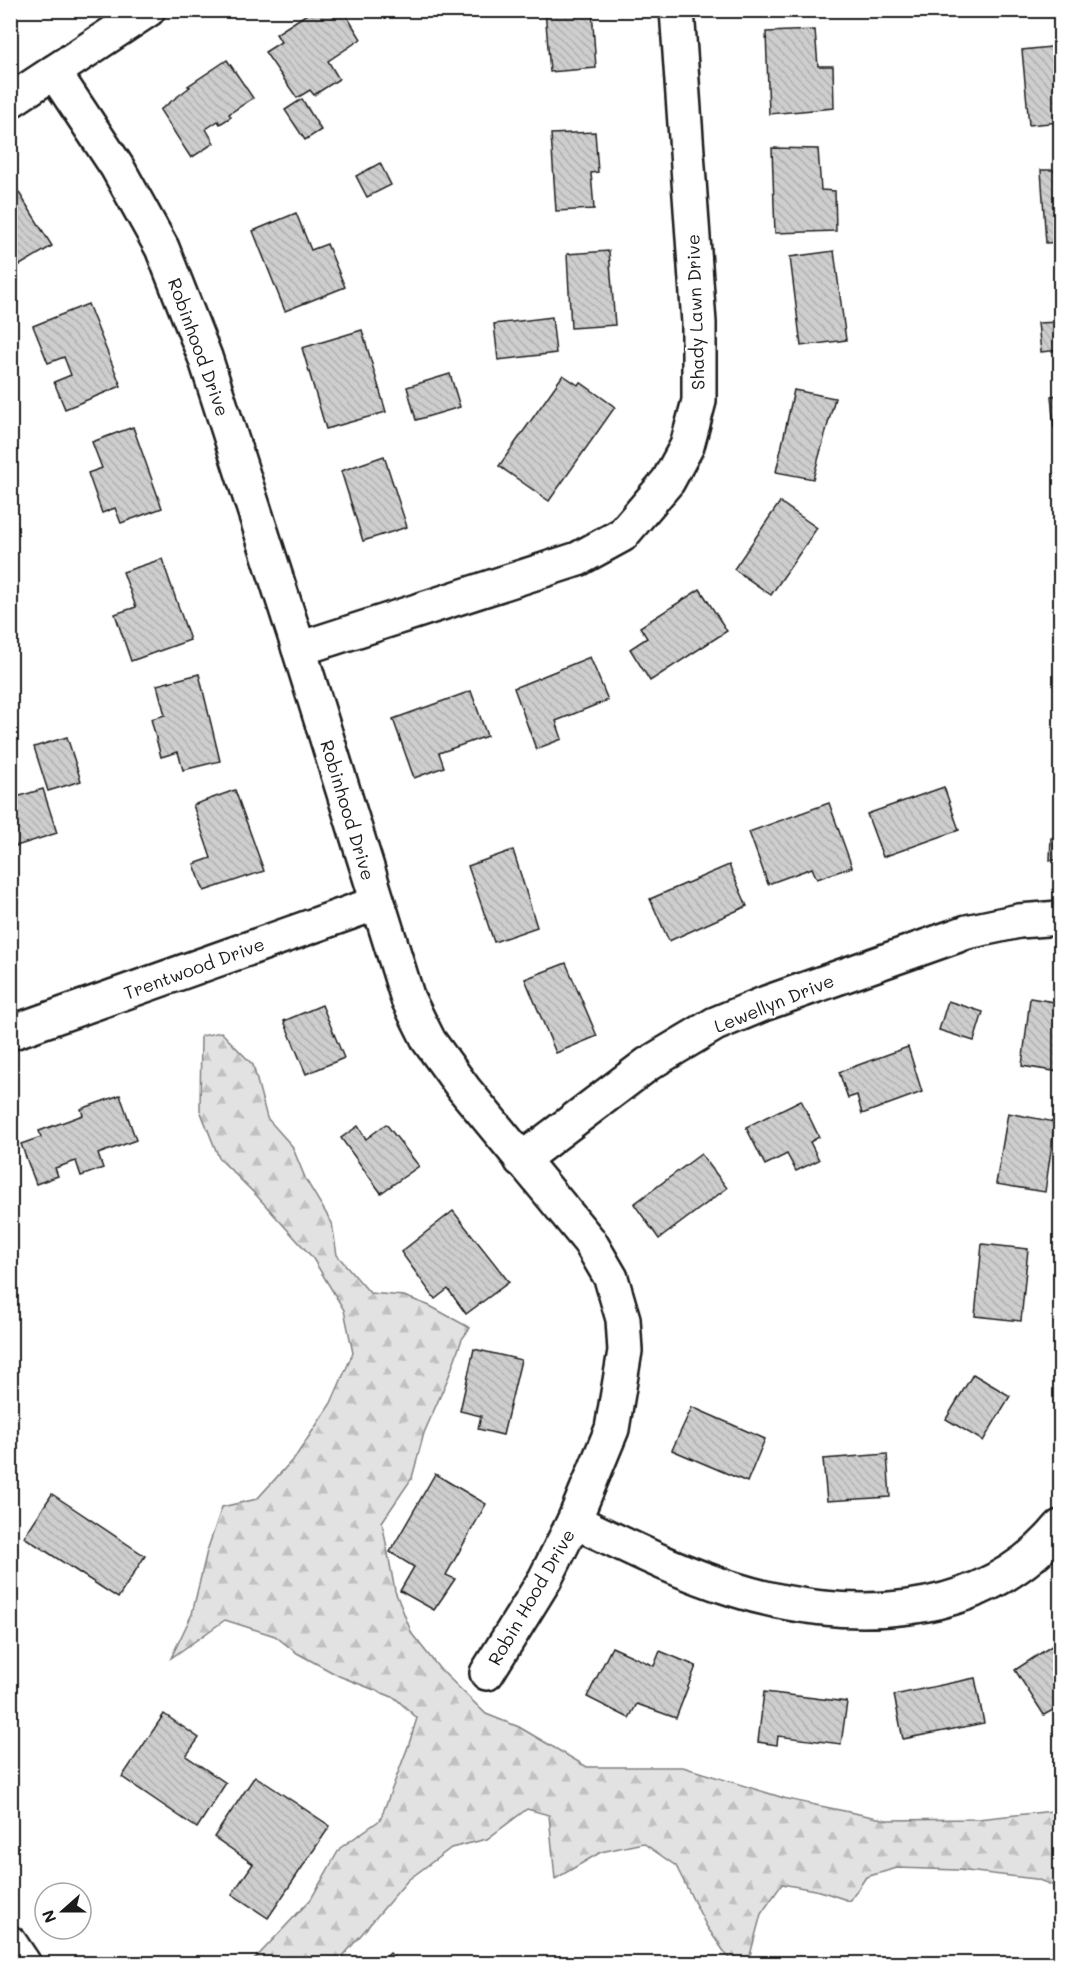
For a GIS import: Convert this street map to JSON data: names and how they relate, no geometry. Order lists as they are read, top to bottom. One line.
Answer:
{"streets":{"street":["Shady Lawn Drive","Robinhood Drive","Trentwood Drive","Lewellyn Drive","Robin Hood Drive"]},"crossings":[["Shady Lawn Drive","Robinhood Drive"],["Robinhood Drive","Trentwood Drive"],["Robinhood Drive","Lewellyn Drive"],["Robinhood Drive","Robin Hood Drive"]],"north":"left"}
